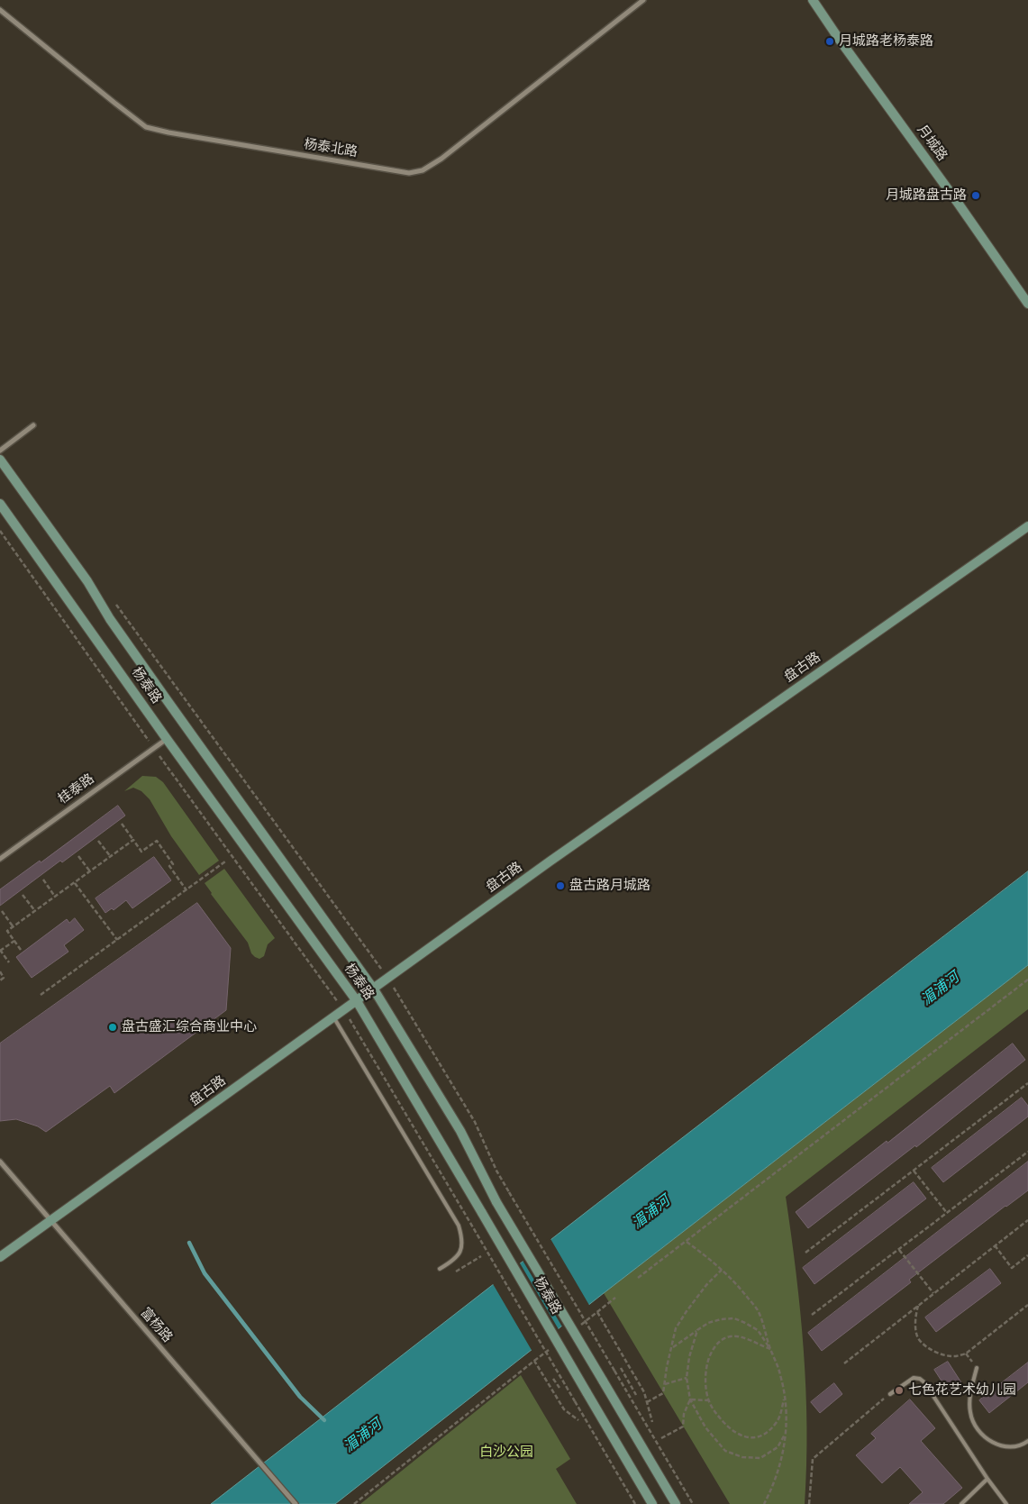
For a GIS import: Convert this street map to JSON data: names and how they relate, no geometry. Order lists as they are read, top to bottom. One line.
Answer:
{"streets":{"main road":["月城路","盘古路","杨泰路"],"street":["杨泰北路","桂泰路","富杨路"]},"crossings":[["盘古路","杨泰路"],["盘古路","富杨路"],["杨泰路","桂泰路"]],"water":["湄浦河"],"parks":["白沙公园"],"places":["月城路老杨泰路","月城路盘古路","盘古路月城路","盘古盛汇综合商业中心","七色花艺术幼儿园"]}
